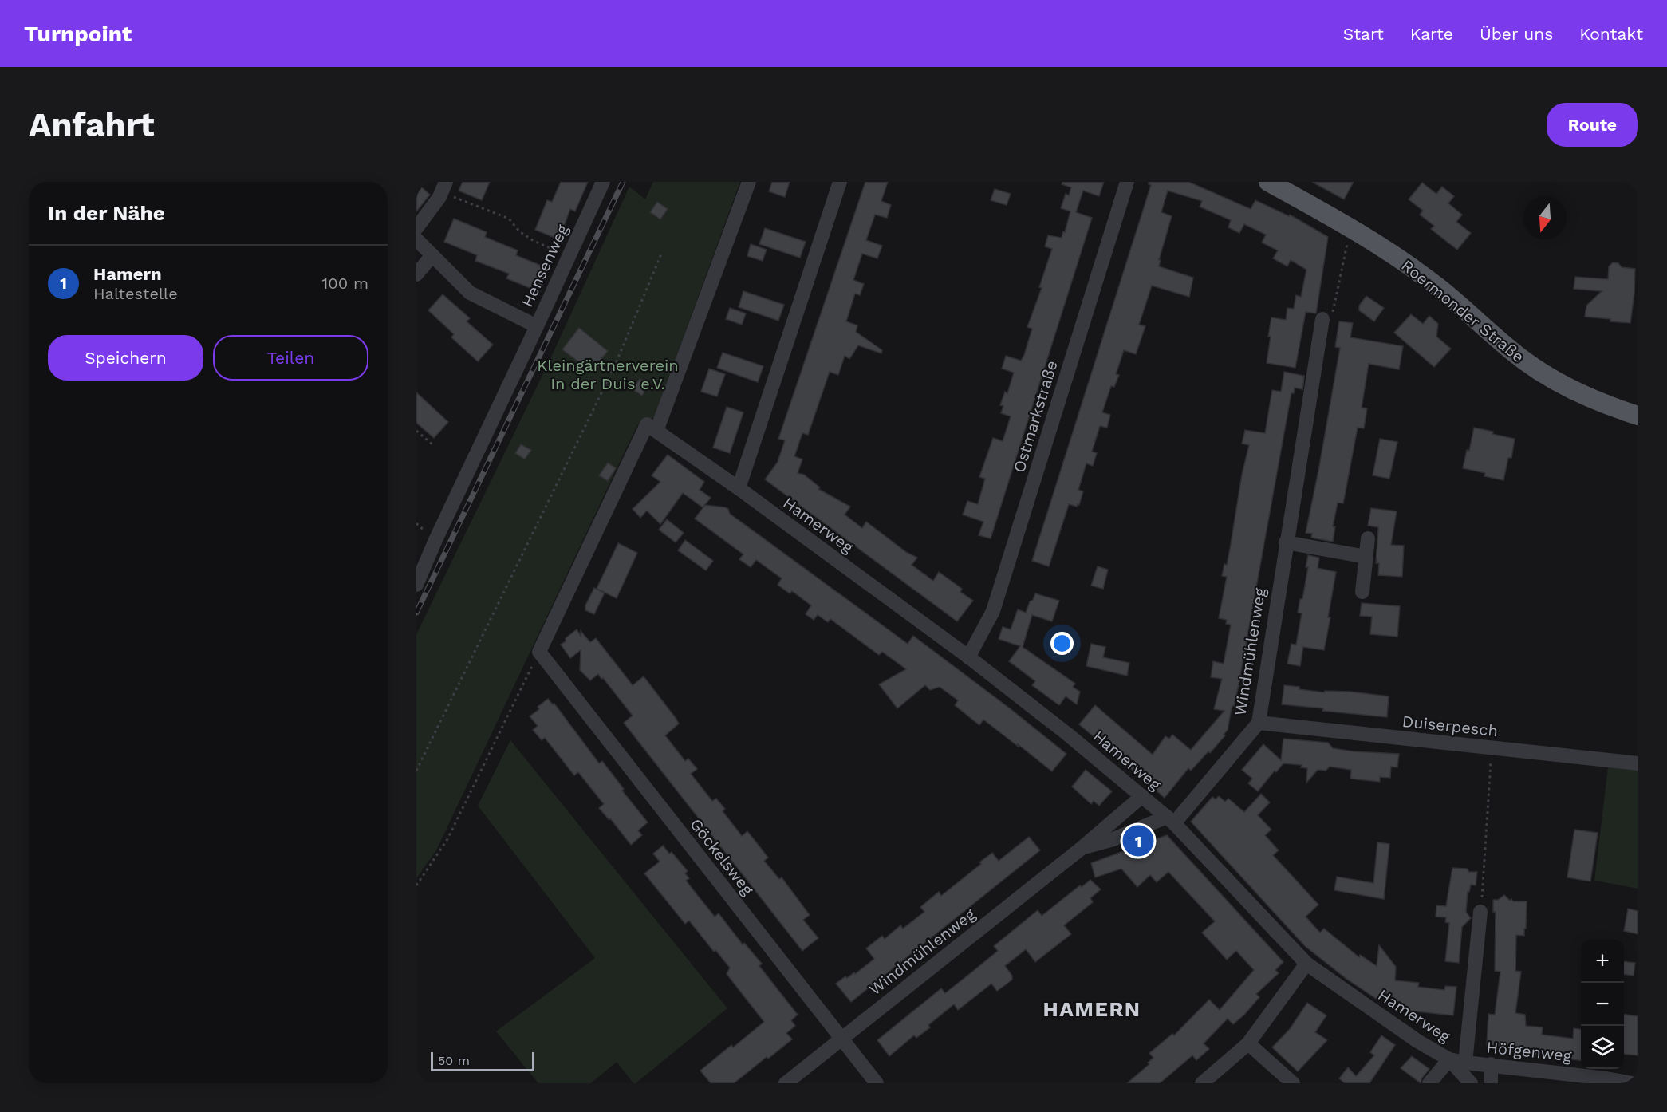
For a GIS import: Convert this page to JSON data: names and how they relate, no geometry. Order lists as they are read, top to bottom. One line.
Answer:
{"streets":{"main road":["Roermonder Straße"],"street":["Hensenweg","Ostmarkstraße","Hamerweg","Windmühlenweg","Duiserpesch","Göckelsweg","Höfgenweg"]},"crossings":[["Ostmarkstraße","Hamerweg"],["Hamerweg","Windmühlenweg"],["Hamerweg","Höfgenweg"],["Windmühlenweg","Duiserpesch"],["Windmühlenweg","Göckelsweg"]],"districts":["HAMERN"],"parks":["Kleingärtnerverein In der Duis e.V."],"scale_bar":"50 m","north":"bottom","page":{"header":"Turnpoint","nav":["Start","Karte","Über uns","Kontakt"],"buttons":["Route",["Speichern","Teilen"]],"title":"Anfahrt","heading":"In der Nähe","list":[{"mark":"1","name":"Hamern","note":"Haltestelle","value":"100 m"}],"pins":"1","map_buttons":["+","−"],"scale":"50 m"}}
